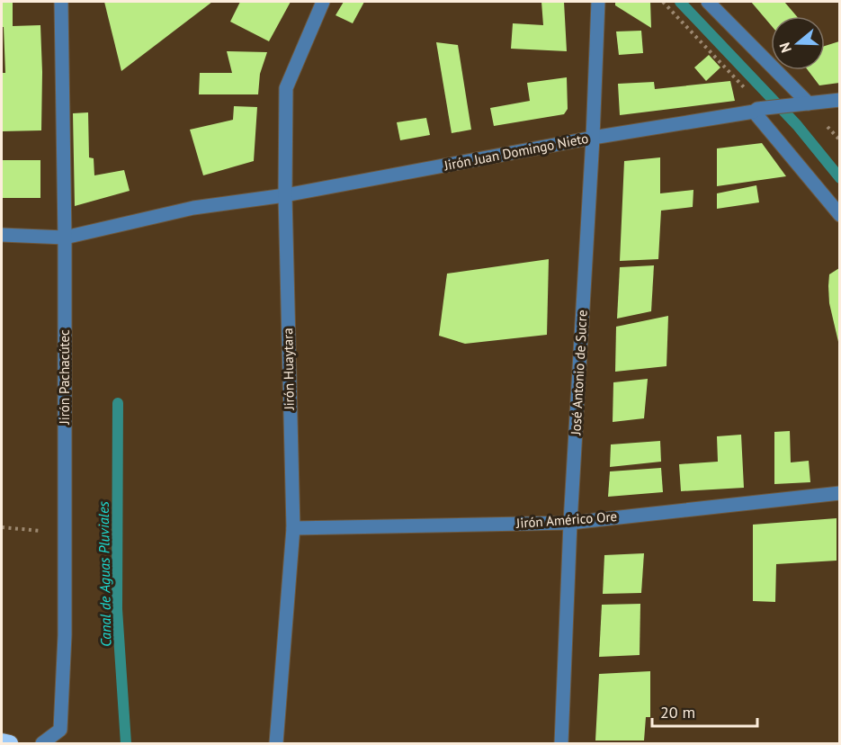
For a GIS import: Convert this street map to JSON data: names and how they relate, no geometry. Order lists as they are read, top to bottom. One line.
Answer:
{"streets":{"street":["Jirón Juan Domingo Nieto","Jirón Huaytara","José Antonio de Sucre","Jirón Pachacútec","Jirón Américo Ore"]},"crossings":[["Jirón Juan Domingo Nieto","Jirón Huaytara"],["Jirón Juan Domingo Nieto","José Antonio de Sucre"],["Jirón Juan Domingo Nieto","Jirón Pachacútec"],["Jirón Huaytara","Jirón Américo Ore"],["José Antonio de Sucre","Jirón Américo Ore"]],"water":["Canal de Aguas Pluviales"],"scale_bar":"20 m","north":"left"}
